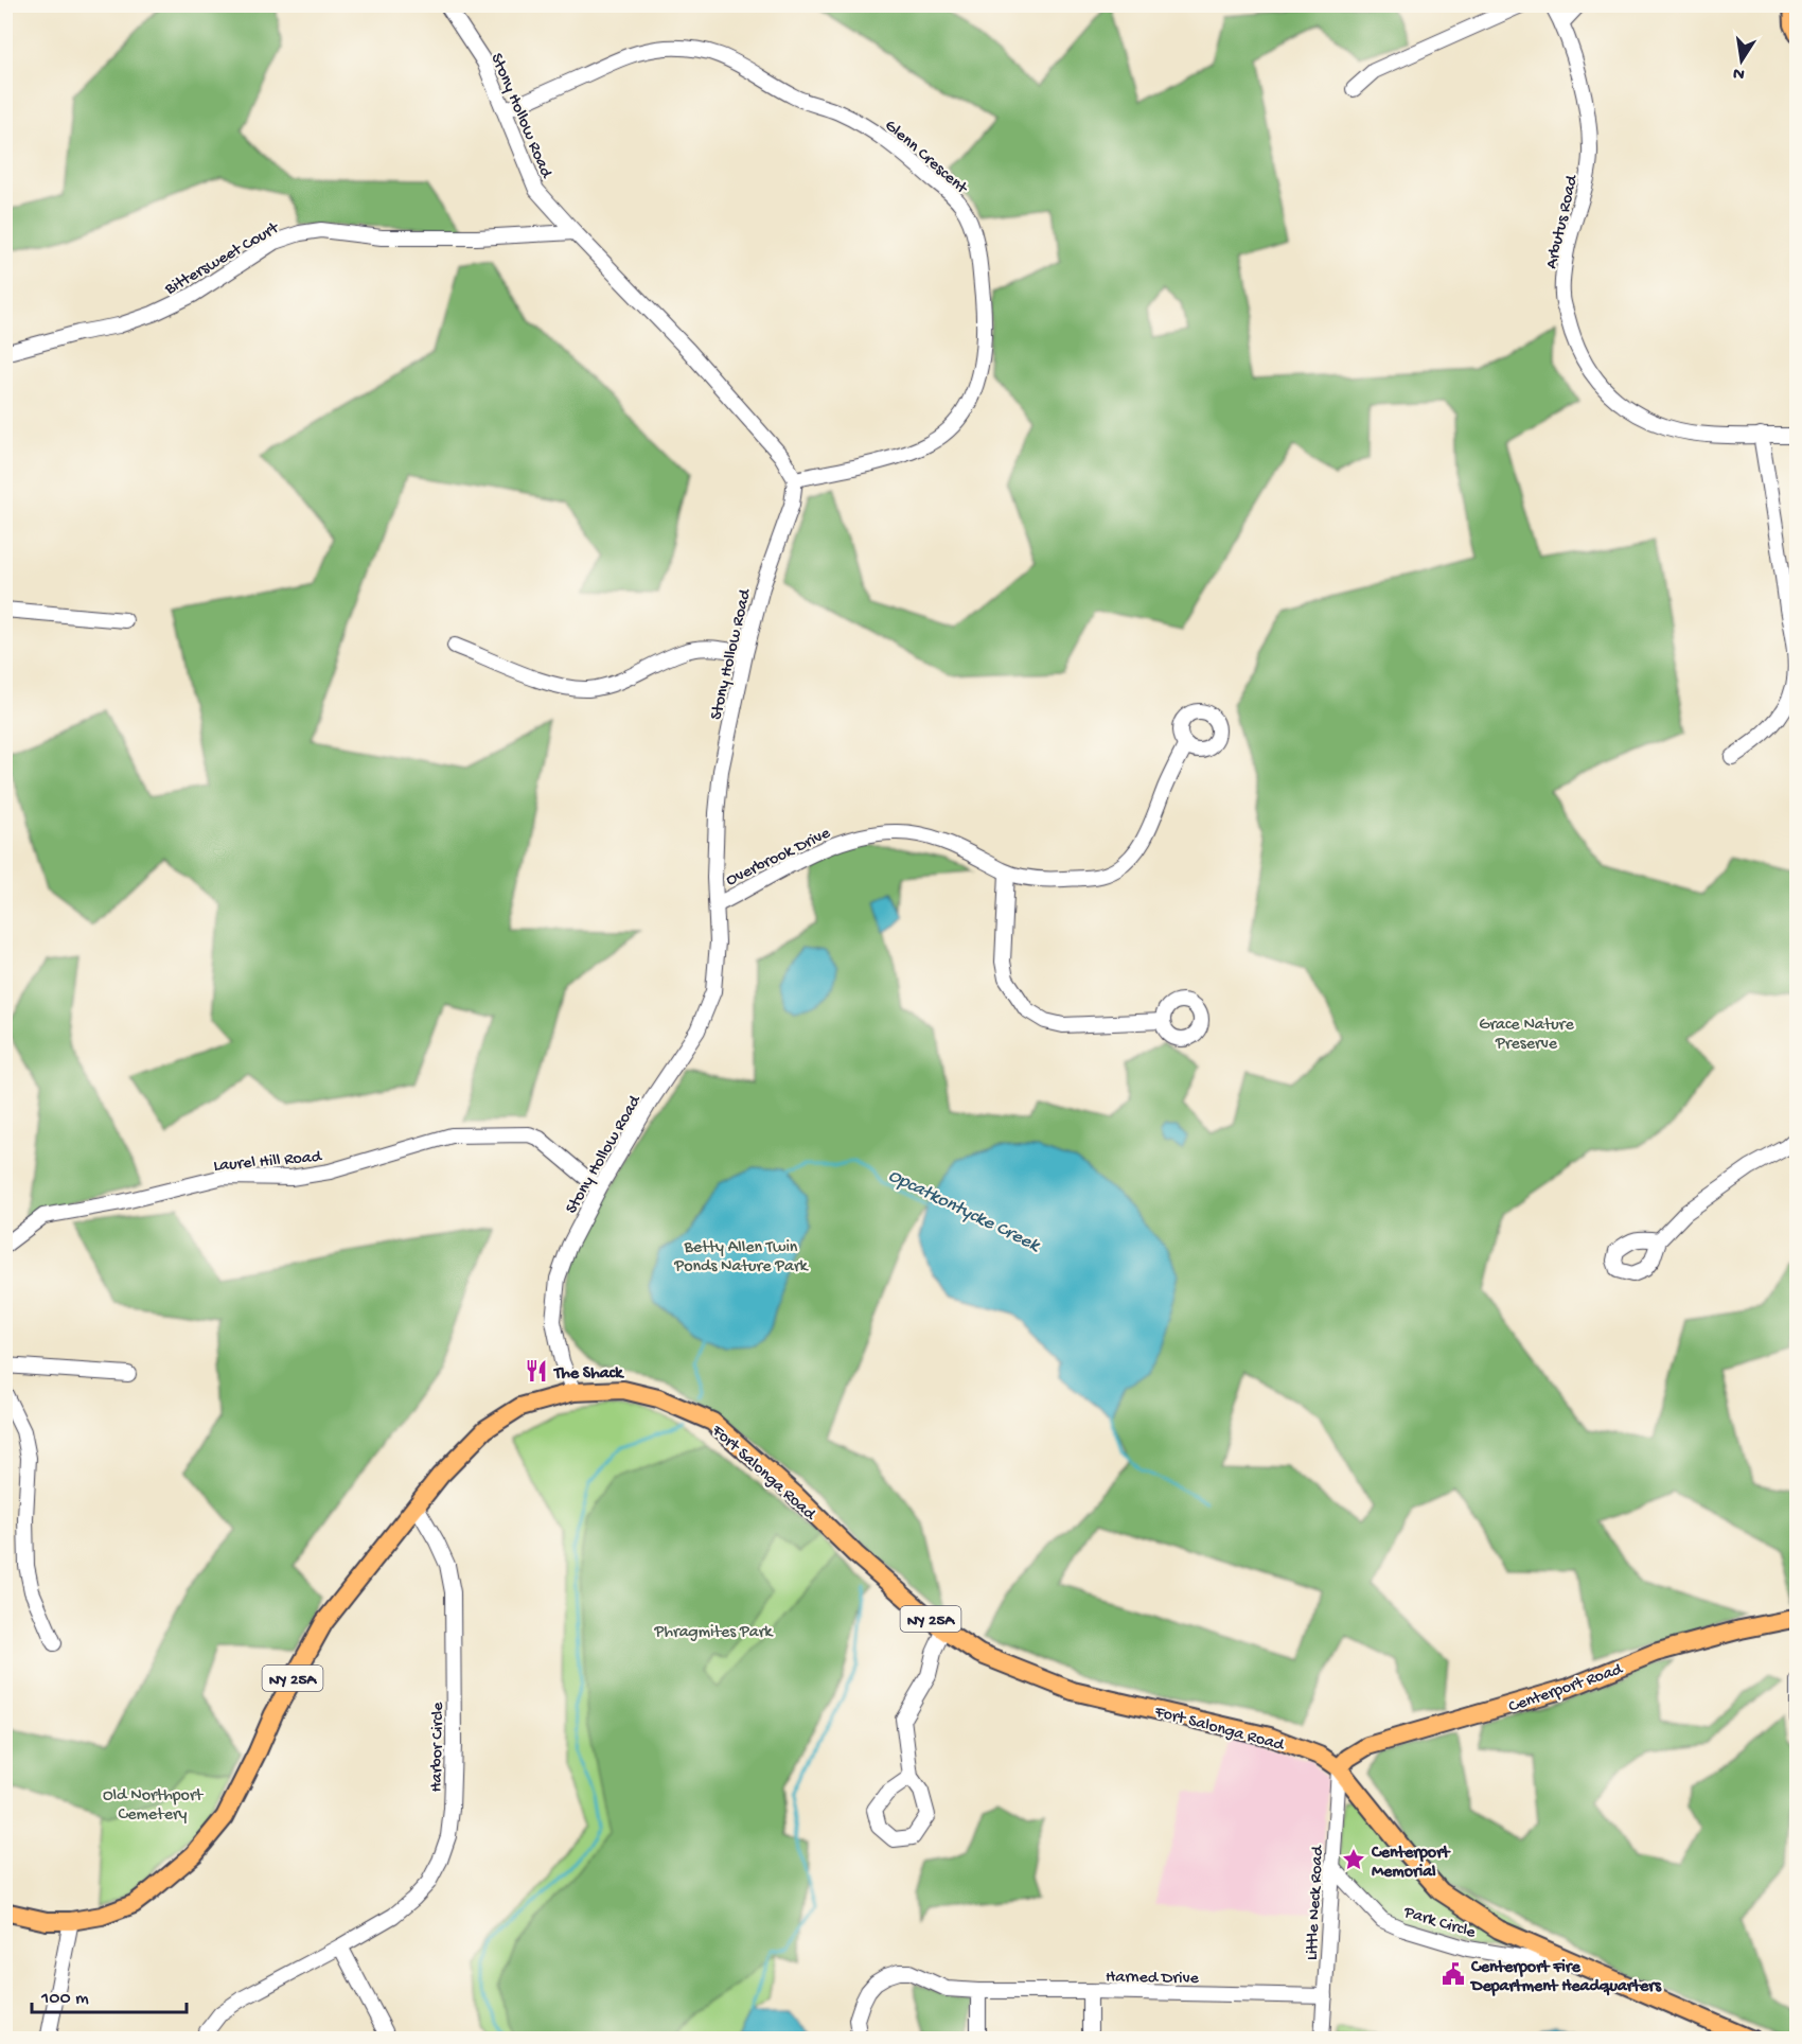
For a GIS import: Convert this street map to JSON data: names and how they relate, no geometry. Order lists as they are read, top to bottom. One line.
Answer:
{"streets":{"main road":["Fort Salonga Road","NY 25A","Centerport Road"],"street":["Stony Hollow Road","Glenn Crescent","Arbutus Road","Bittersweet Court","Overbrook Drive","Laurel Hill Road","Harbor Circle","Little Neck Road","Park Circle","Harned Drive"]},"crossings":[["Stony Hollow Road","Glenn Crescent"],["Stony Hollow Road","Bittersweet Court"],["Stony Hollow Road","Overbrook Drive"],["Stony Hollow Road","Laurel Hill Road"],["Stony Hollow Road","Fort Salonga Road"],["Fort Salonga Road","NY 25A"],["Fort Salonga Road","Centerport Road"],["Fort Salonga Road","Harbor Circle"],["Fort Salonga Road","Little Neck Road"],["NY 25A","Centerport Road"],["NY 25A","Little Neck Road"],["NY 25A","Park Circle"],["Centerport Road","Little Neck Road"],["Little Neck Road","Park Circle"],["Little Neck Road","Harned Drive"]],"water":["Opcatkontycke Creek"],"parks":["Grace Nature Preserve","Betty Allen Twin Ponds Nature Park","Phragmites Park","Old Northport Cemetery"],"places":{"restaurant":["The Shack"],"place":["Centerport Memorial"],"public building":["Centerport Fire Department Headquarters"]},"scale_bar":"100 m","north":"bottom"}
